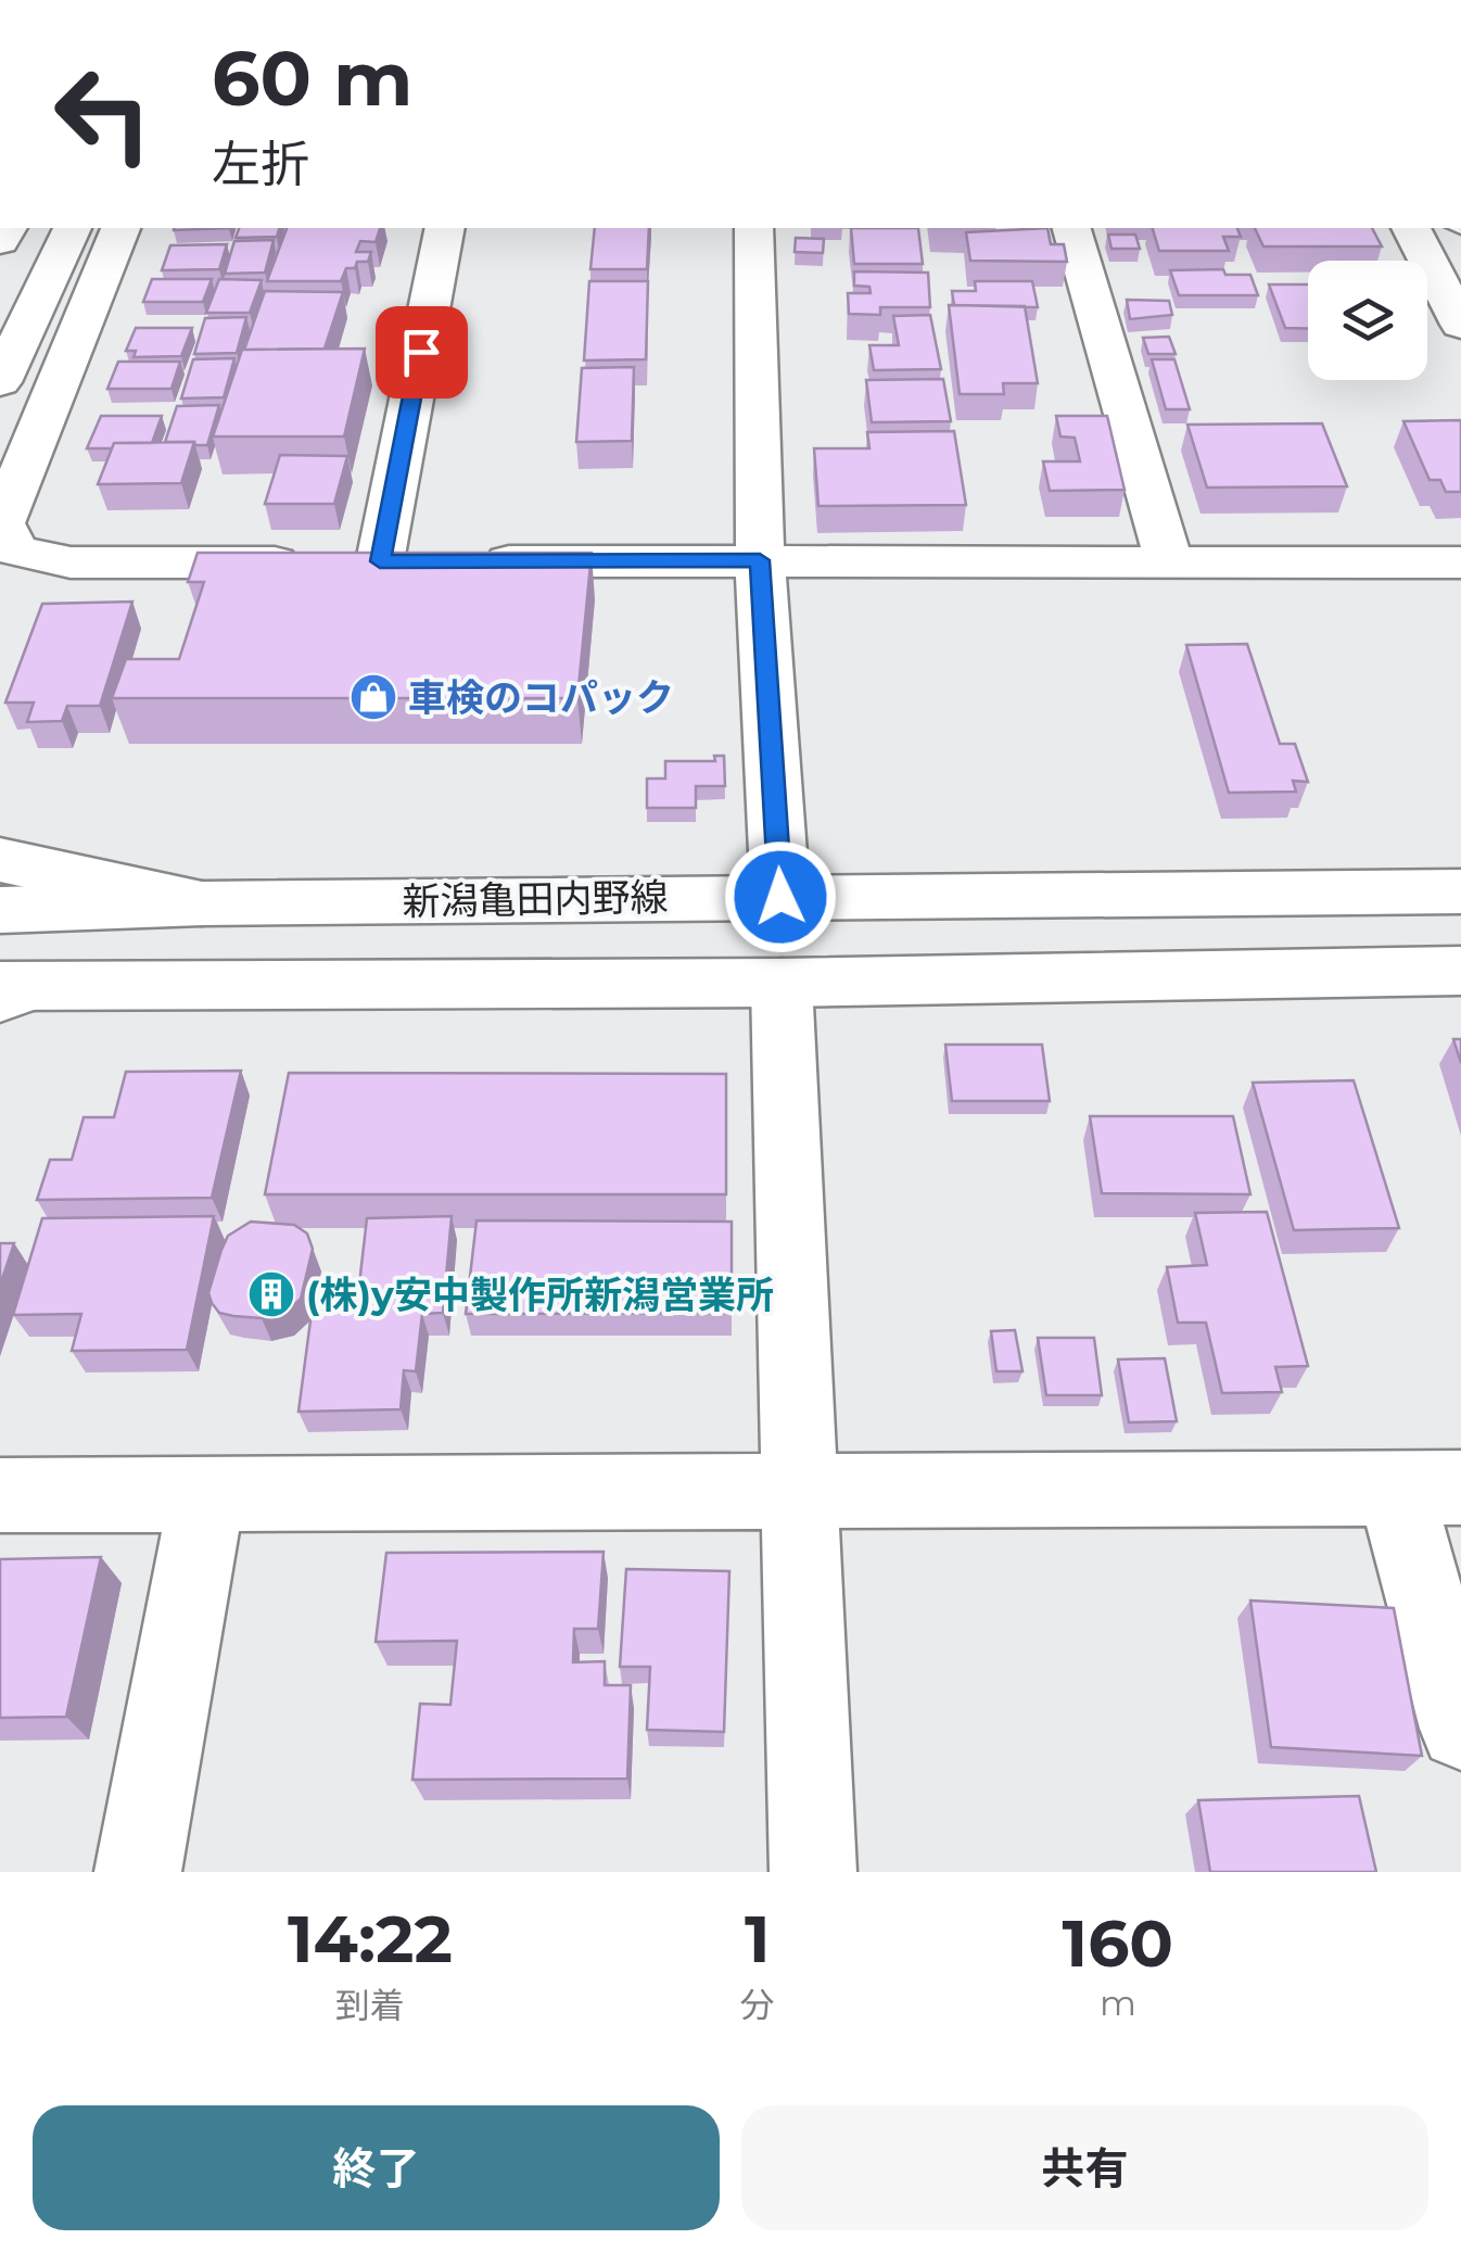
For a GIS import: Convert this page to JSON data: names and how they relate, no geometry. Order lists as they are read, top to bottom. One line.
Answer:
{"streets":{"main road":["新潟亀田内野線"]},"places":{"shop":["車検のコパック"],"building":["(株)y安中製作所新潟営業所"]},"page":{"turn":["60 m","左折"],"eta":["14:22","到着","1","分","160","m"],"buttons":["終了","共有"]}}
